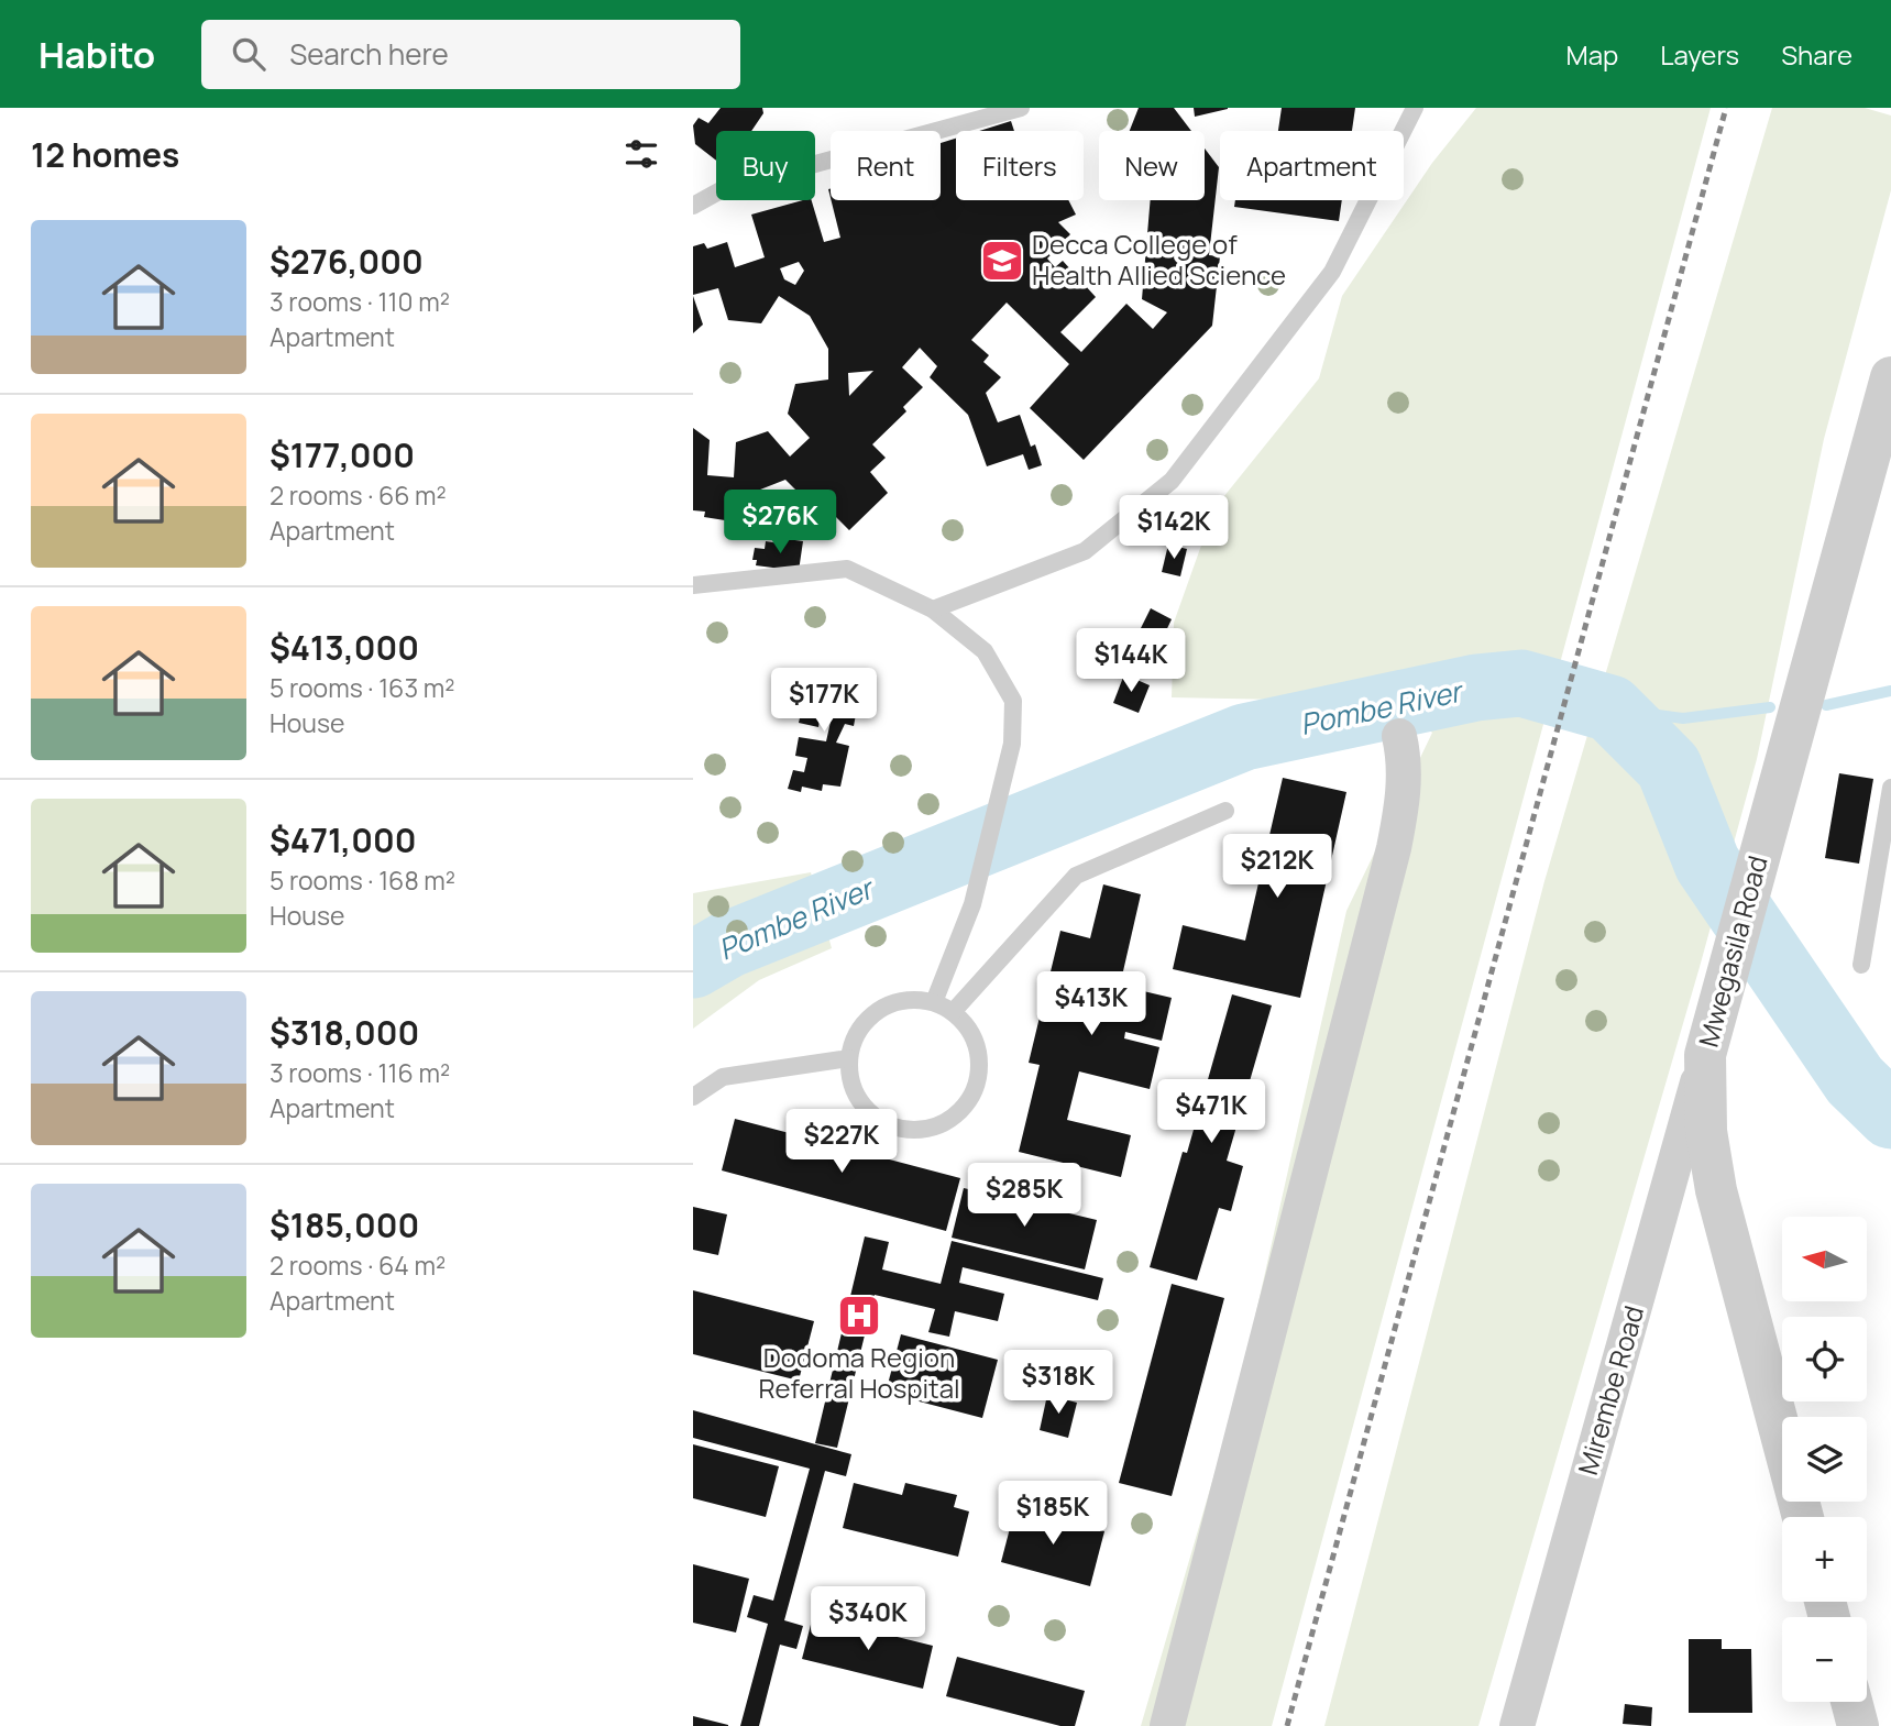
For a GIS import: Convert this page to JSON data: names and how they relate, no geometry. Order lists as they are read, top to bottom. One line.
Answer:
{"streets":{"street":["Mwegasila Road","Mirembe Road"]},"crossings":[["Mwegasila Road","Mirembe Road"]],"water":["Pombe River"],"places":{"school or university":["Decca College of Health Allied Science"],"hospital":["Dodoma Region Referral Hospital"]},"north":"left","page":{"header":"Habito","search":"Search here","nav":["Map","Layers","Share"],"heading":"12 homes","chip":["Buy","Rent","Filters","New","Apartment"],"list":[{"name":"$276,000","note":"3 rooms · 110 m² · Apartment"},{"name":"$177,000","note":"2 rooms · 66 m² · Apartment"},{"name":"$413,000","note":"5 rooms · 163 m² · House"},{"name":"$471,000","note":"5 rooms · 168 m² · House"},{"name":"$318,000","note":"3 rooms · 116 m² · Apartment"},{"name":"$185,000","note":"2 rooms · 64 m² · Apartment"}],"price":["$276K","$142K","$144K","$177K","$212K","$413K","$471K","$227K","$285K","$318K","$185K","$340K"],"map_buttons":["+","−"]}}
